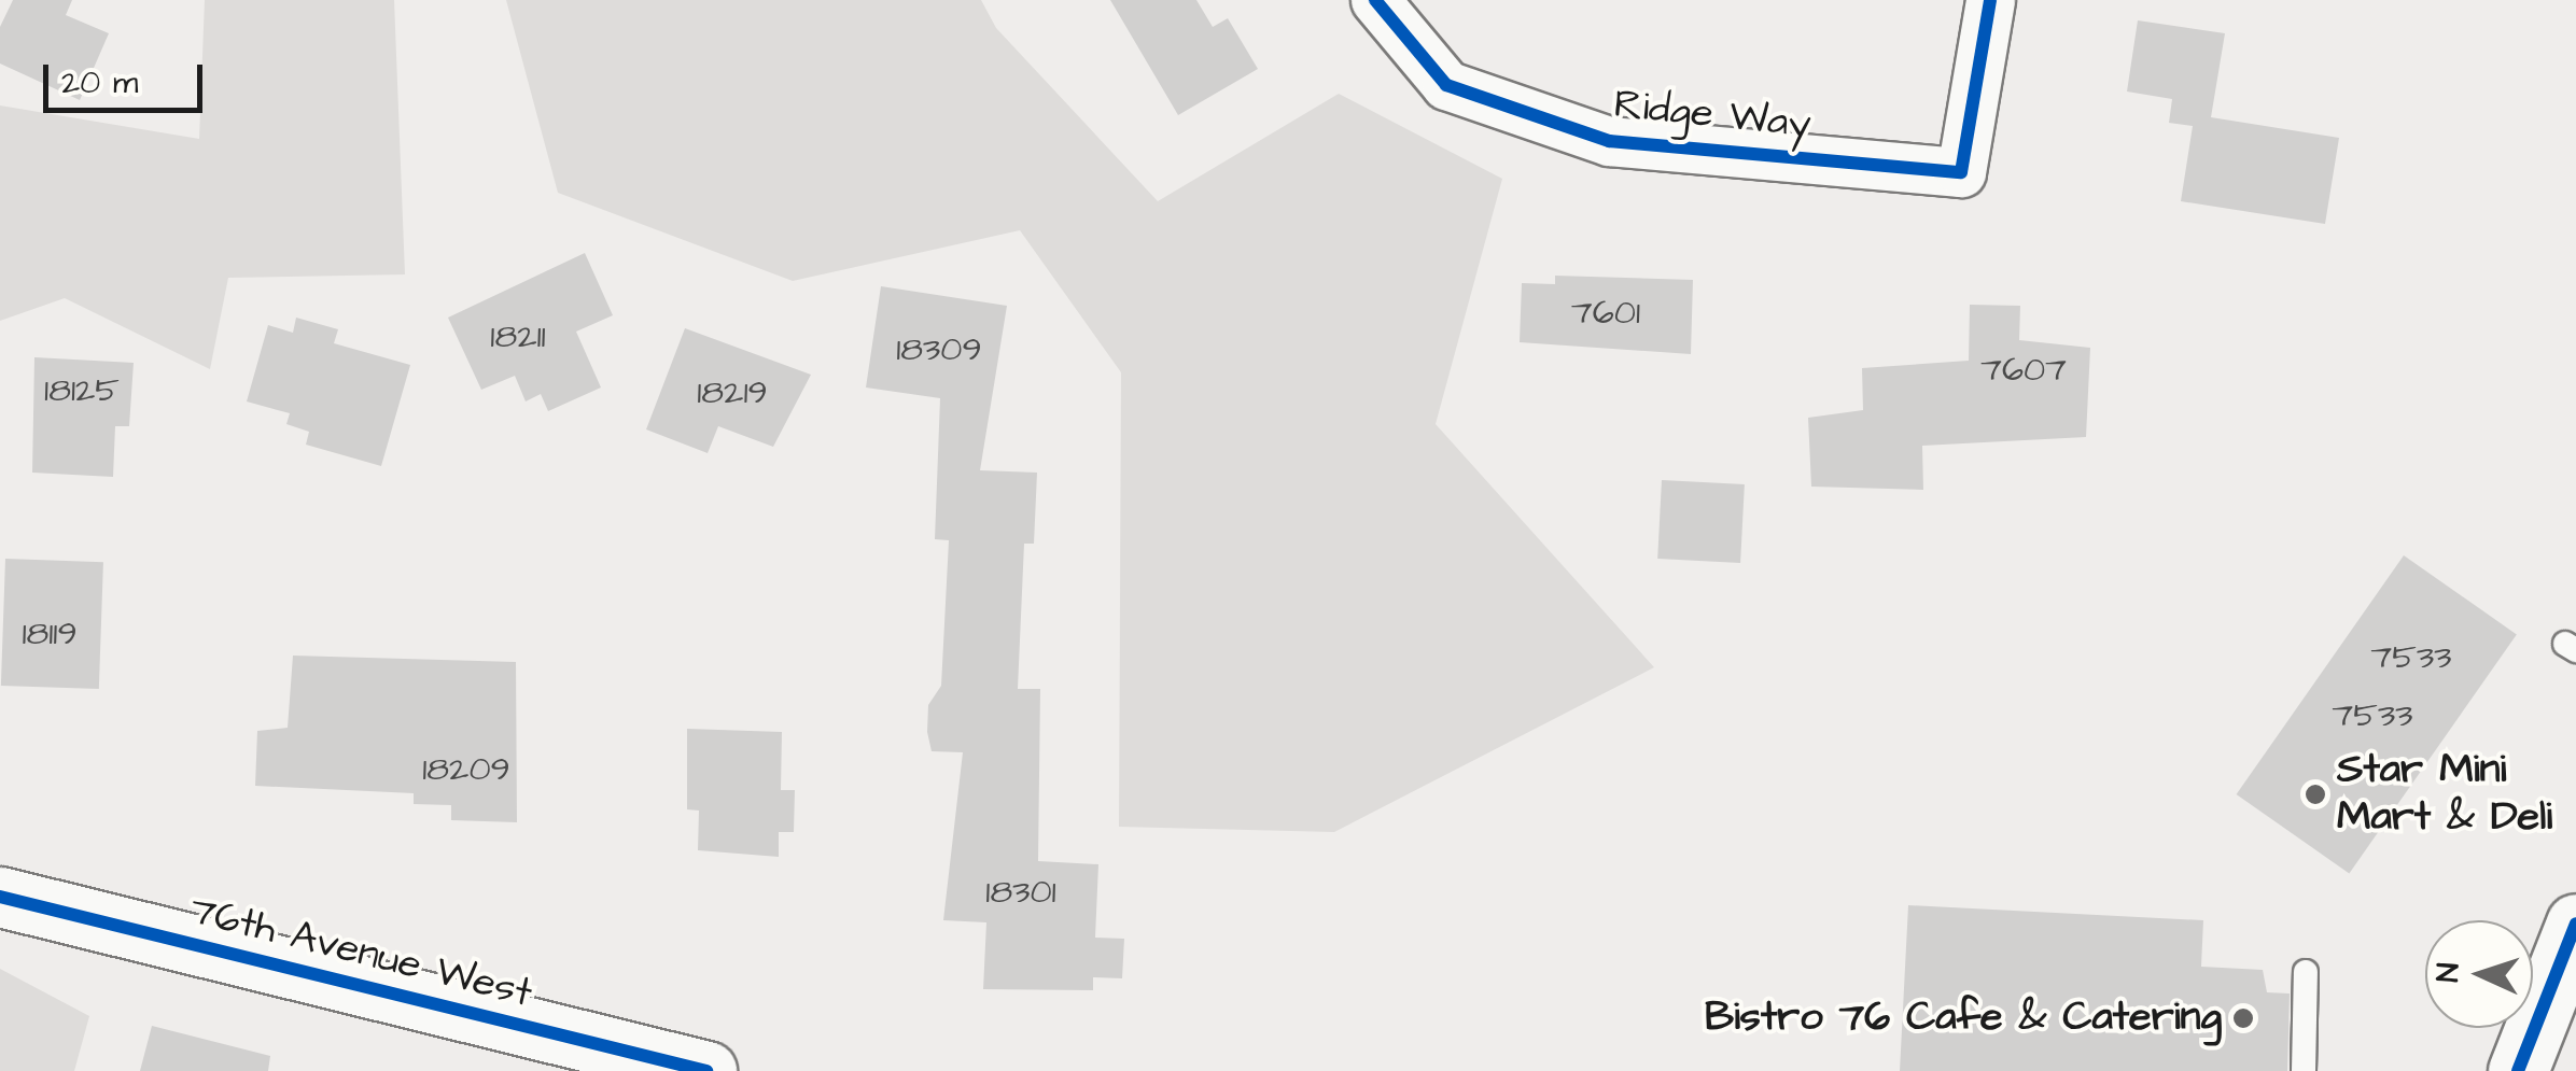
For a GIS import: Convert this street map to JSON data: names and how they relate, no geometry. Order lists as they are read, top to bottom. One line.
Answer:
{"streets":{"street":["Ridge Way","76th Avenue West"]},"places":["Star Mini Mart & Deli","Bistro 76 Cafe & Catering"],"house_numbers":["7601","18211","18309","7607","18125","18219","18119","7533","7533","18209","18301"],"scale_bar":"20 m","north":"left"}
